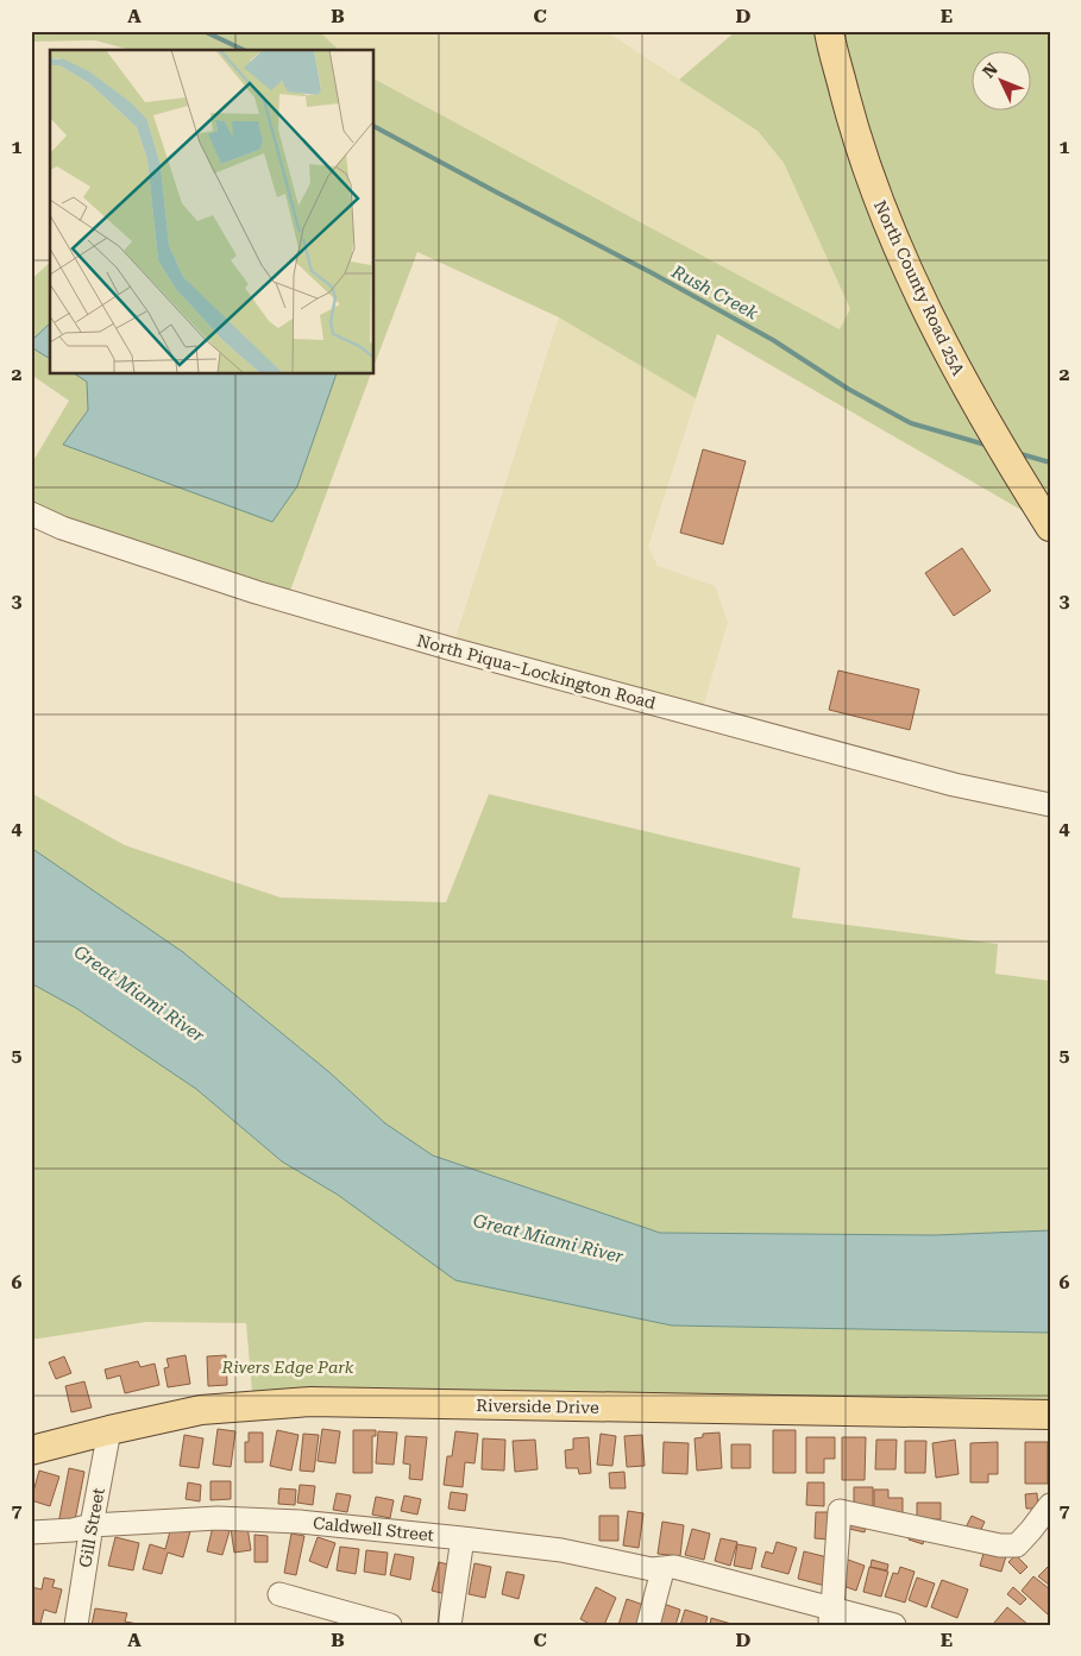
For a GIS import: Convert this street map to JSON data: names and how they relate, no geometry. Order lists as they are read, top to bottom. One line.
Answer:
{"streets":{"main road":["North County Road 25A","Riverside Drive"],"street":["North Piqua–Lockington Road","Gill Street","Caldwell Street"]},"crossings":[["Riverside Drive","Gill Street"],["Gill Street","Caldwell Street"]],"water":["Rush Creek","Great Miami River"],"parks":["Rivers Edge Park"],"north":"top left","grid":{"columns":["A","B","C","D","E"],"rows":["1","2","3","4","5","6","7"]}}
